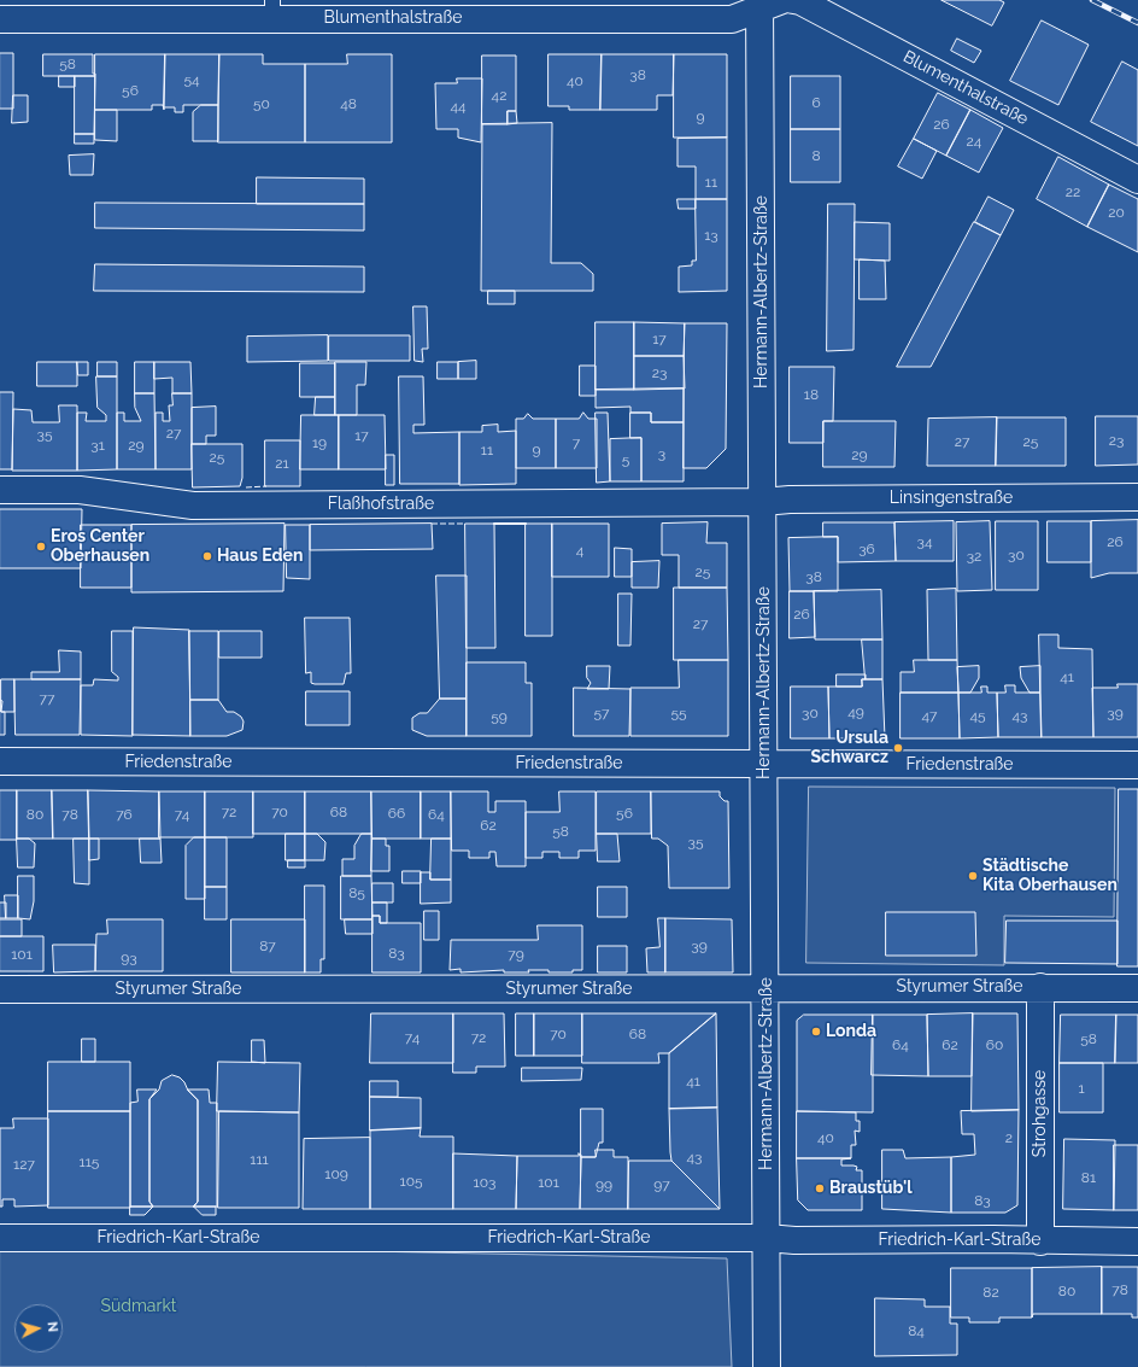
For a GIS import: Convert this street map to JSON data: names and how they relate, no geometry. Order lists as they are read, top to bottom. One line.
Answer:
{"streets":{"street":["Blumenthalstraße","Hermann-Albertz-Straße","Linsingenstraße","Flaßhofstraße","Friedenstraße","Styrumer Straße","Strohgasse","Friedrich-Karl-Straße"]},"crossings":[["Blumenthalstraße","Hermann-Albertz-Straße"],["Hermann-Albertz-Straße","Linsingenstraße"],["Hermann-Albertz-Straße","Flaßhofstraße"],["Hermann-Albertz-Straße","Friedenstraße"],["Hermann-Albertz-Straße","Styrumer Straße"],["Hermann-Albertz-Straße","Friedrich-Karl-Straße"],["Linsingenstraße","Flaßhofstraße"],["Styrumer Straße","Strohgasse"],["Strohgasse","Friedrich-Karl-Straße"]],"parks":["Südmarkt"],"places":["Eros Center Oberhausen","Haus Eden","Ursula Schwarcz","Städtische Kita Oberhausen","Londa","Braustüb'l"],"house_numbers":["58","38","54","40","56","42","6","50","48","44","9","26","24","8","11","22","20","13","17","23","18","27","35","17","23","27","25","19","7","31","29","11","9","3","29","25","5","21","34","26","36","4","30","32","25","38","26","27","41","77","49","57","55","30","39","47","45","43","59","72","70","68","66","56","80","78","76","74","64","62","58","35","85","87","39","83","101","79","93","70","68","74","72","58","64","62","60","41","1","40","2","43","111","115","127","109","81","105","103","101","99","97","83","78","80","82","84"],"north":"right"}
